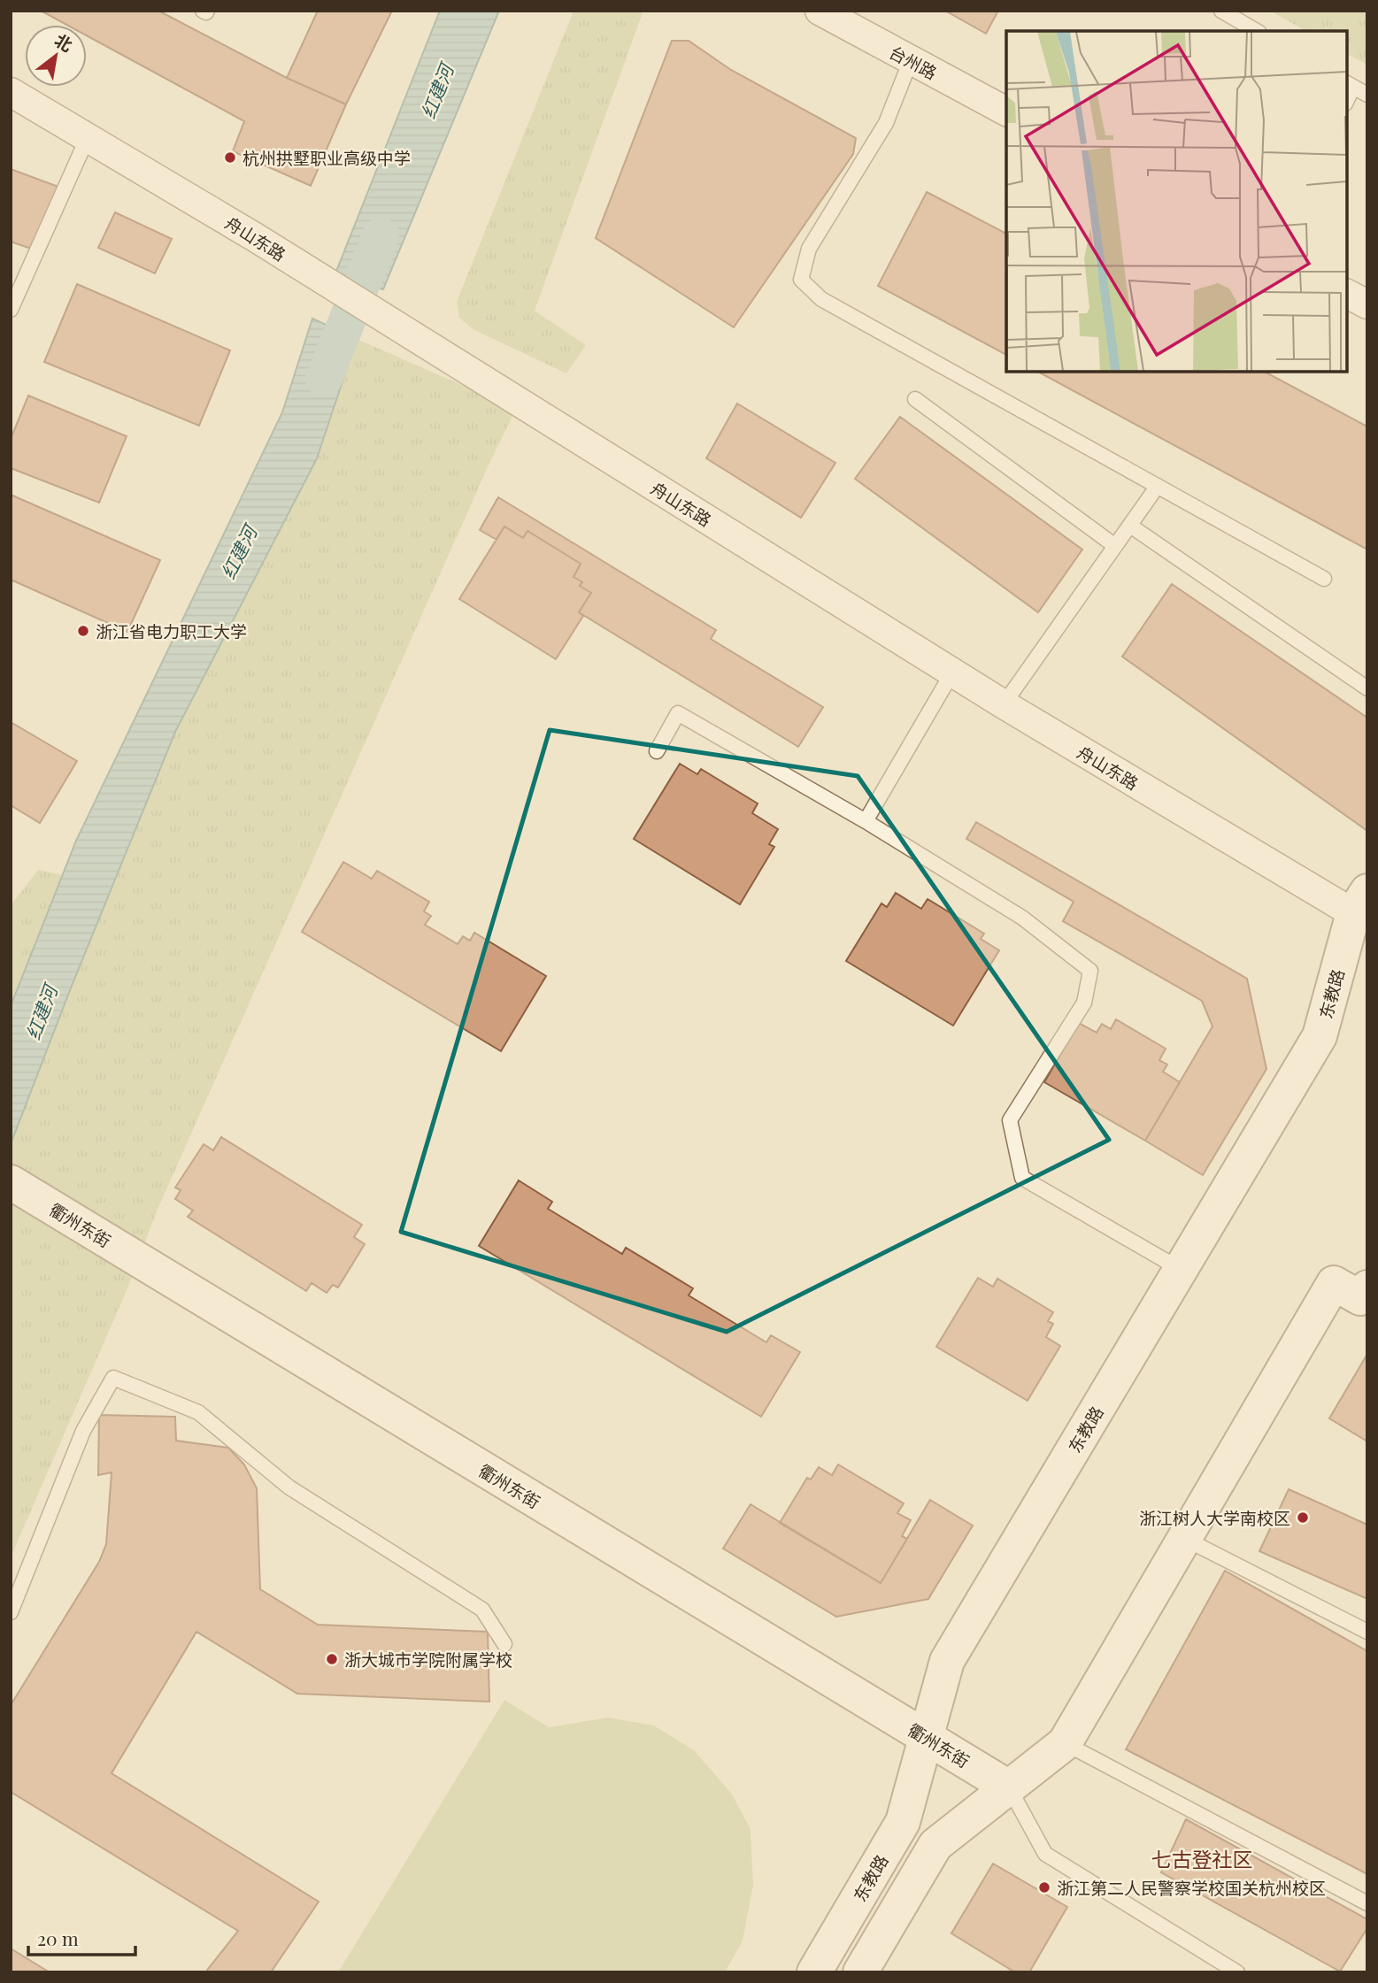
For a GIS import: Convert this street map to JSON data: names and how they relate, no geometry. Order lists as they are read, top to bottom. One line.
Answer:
{"streets":{"street":["台州路","舟山东路","东教路","衢州东街"]},"crossings":[["舟山东路","东教路"],["东教路","衢州东街"]],"districts":["七古登社区"],"water":["红建河"],"places":["杭州拱墅职业高级中学","浙江省电力职工大学","浙江树人大学南校区","浙大城市学院附属学校","浙江第二人民警察学校国关杭州校区"],"scale_bar":"20 m","north":"top right"}
